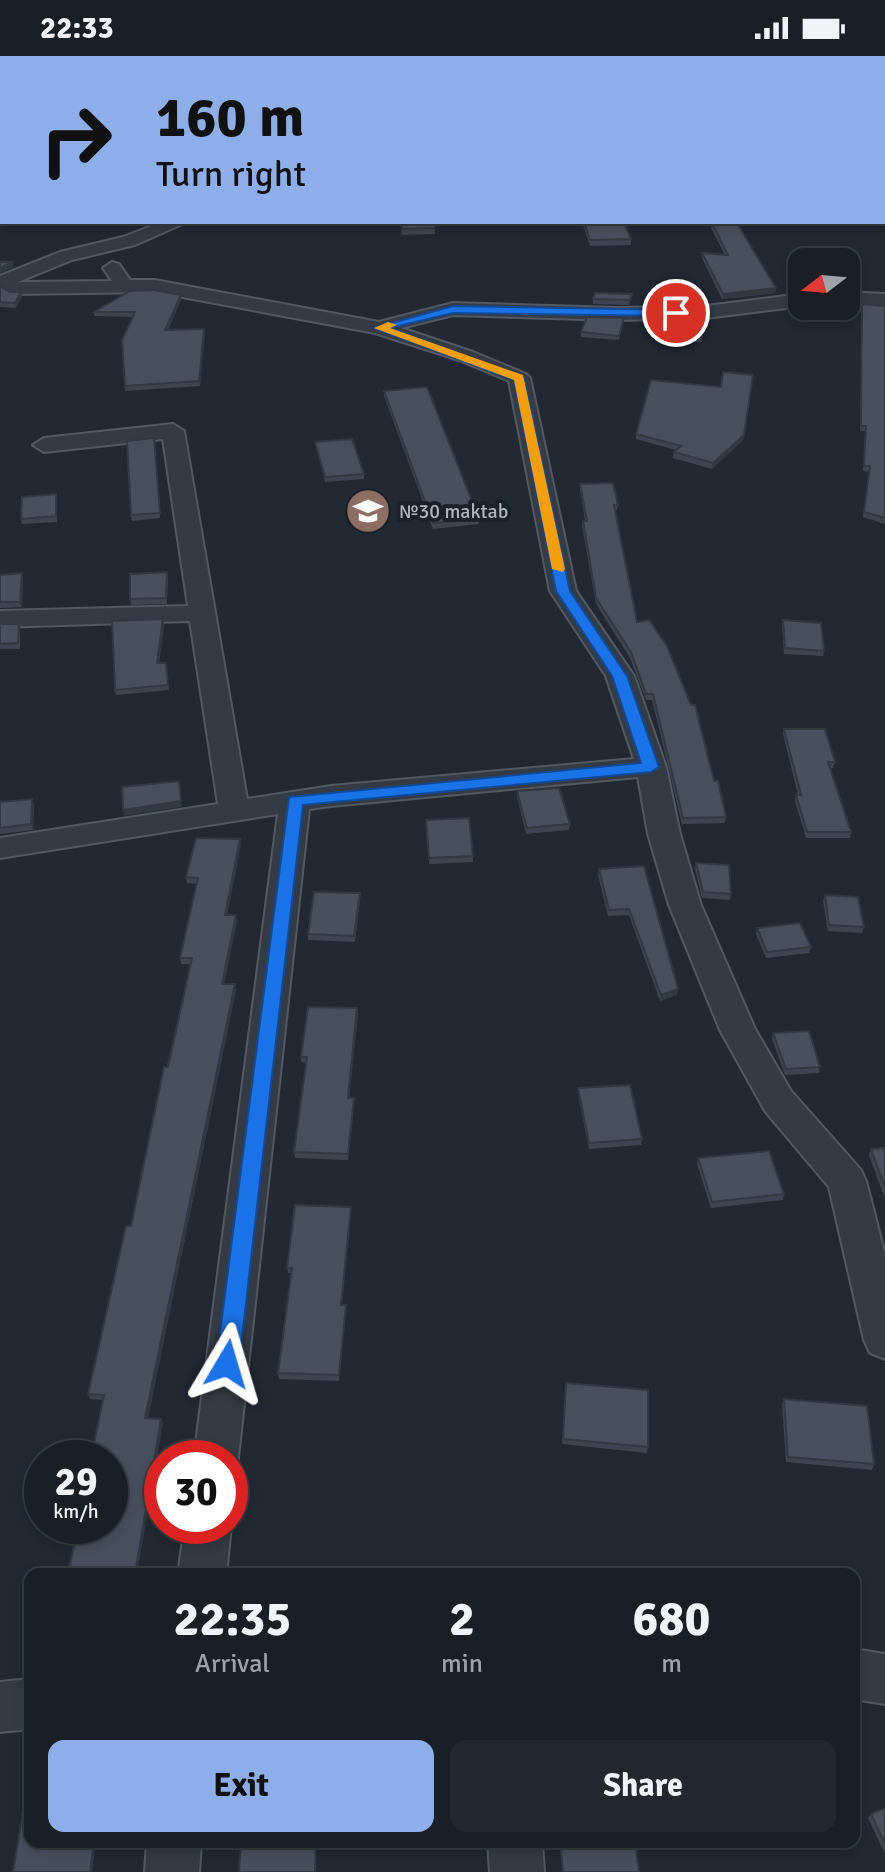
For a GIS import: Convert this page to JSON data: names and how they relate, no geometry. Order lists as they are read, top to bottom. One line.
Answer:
{"places":{"school or university":["№30 maktab"]},"north":"left","page":{"status":"22:33","turn":["160 m","Turn right"],"speed":"29 km/h","limit":"30","eta":["22:35","Arrival","2","min","680","m"],"buttons":["Exit","Share"]}}
